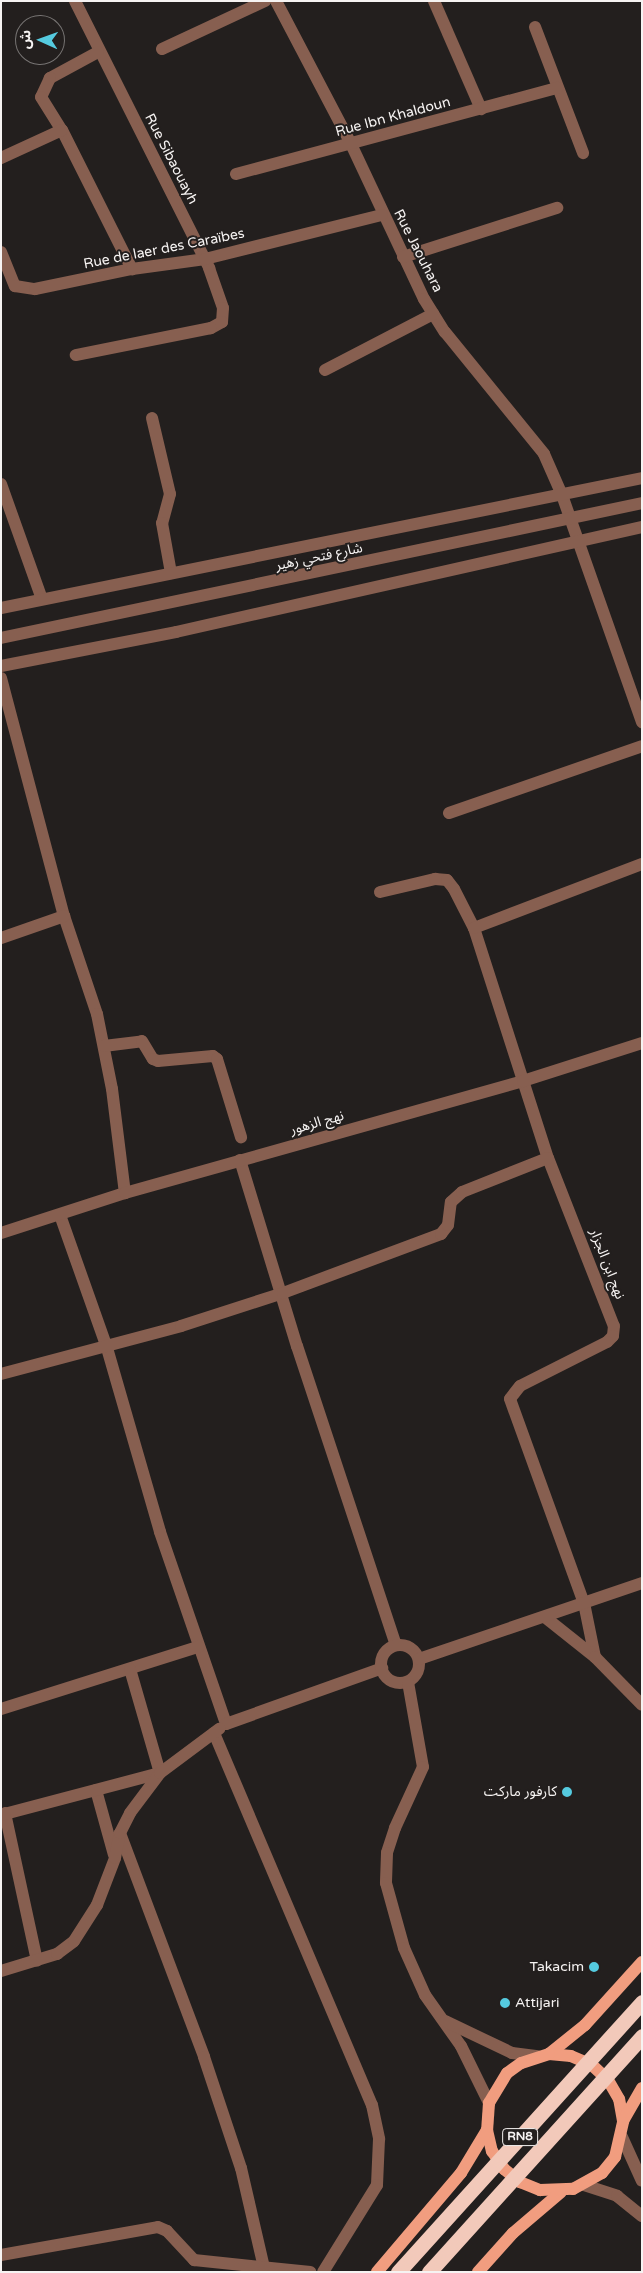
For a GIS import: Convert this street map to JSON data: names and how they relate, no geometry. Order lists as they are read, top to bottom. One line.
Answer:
{"streets":{"highway":["RN8"],"street":["Rue Ibn Khaldoun","Rue Sibaouayh","Rue de laer des Caraïbes","Rue Jaouhara","شارع فتحي زهير","نهج الزهور","نهج ابن الجزار"]},"crossings":[["Rue Ibn Khaldoun","Rue Jaouhara"],["Rue Sibaouayh","Rue de laer des Caraïbes"],["Rue de laer des Caraïbes","Rue Jaouhara"],["Rue Jaouhara","شارع فتحي زهير"],["نهج الزهور","نهج ابن الجزار"]],"places":["كارفور ماركت","Takacim","Attijari"],"north":"left"}
